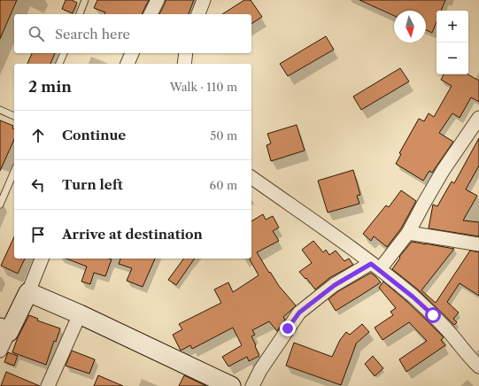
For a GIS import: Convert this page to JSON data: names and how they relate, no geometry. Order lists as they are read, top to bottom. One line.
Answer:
{"north":"bottom","page":{"map_buttons":["+","−"],"search":"Search here","heading":["2 min","Walk · 110 m"],"list":[["Continue","50 m"],["Turn left","60 m"],"Arrive at destination"]}}
